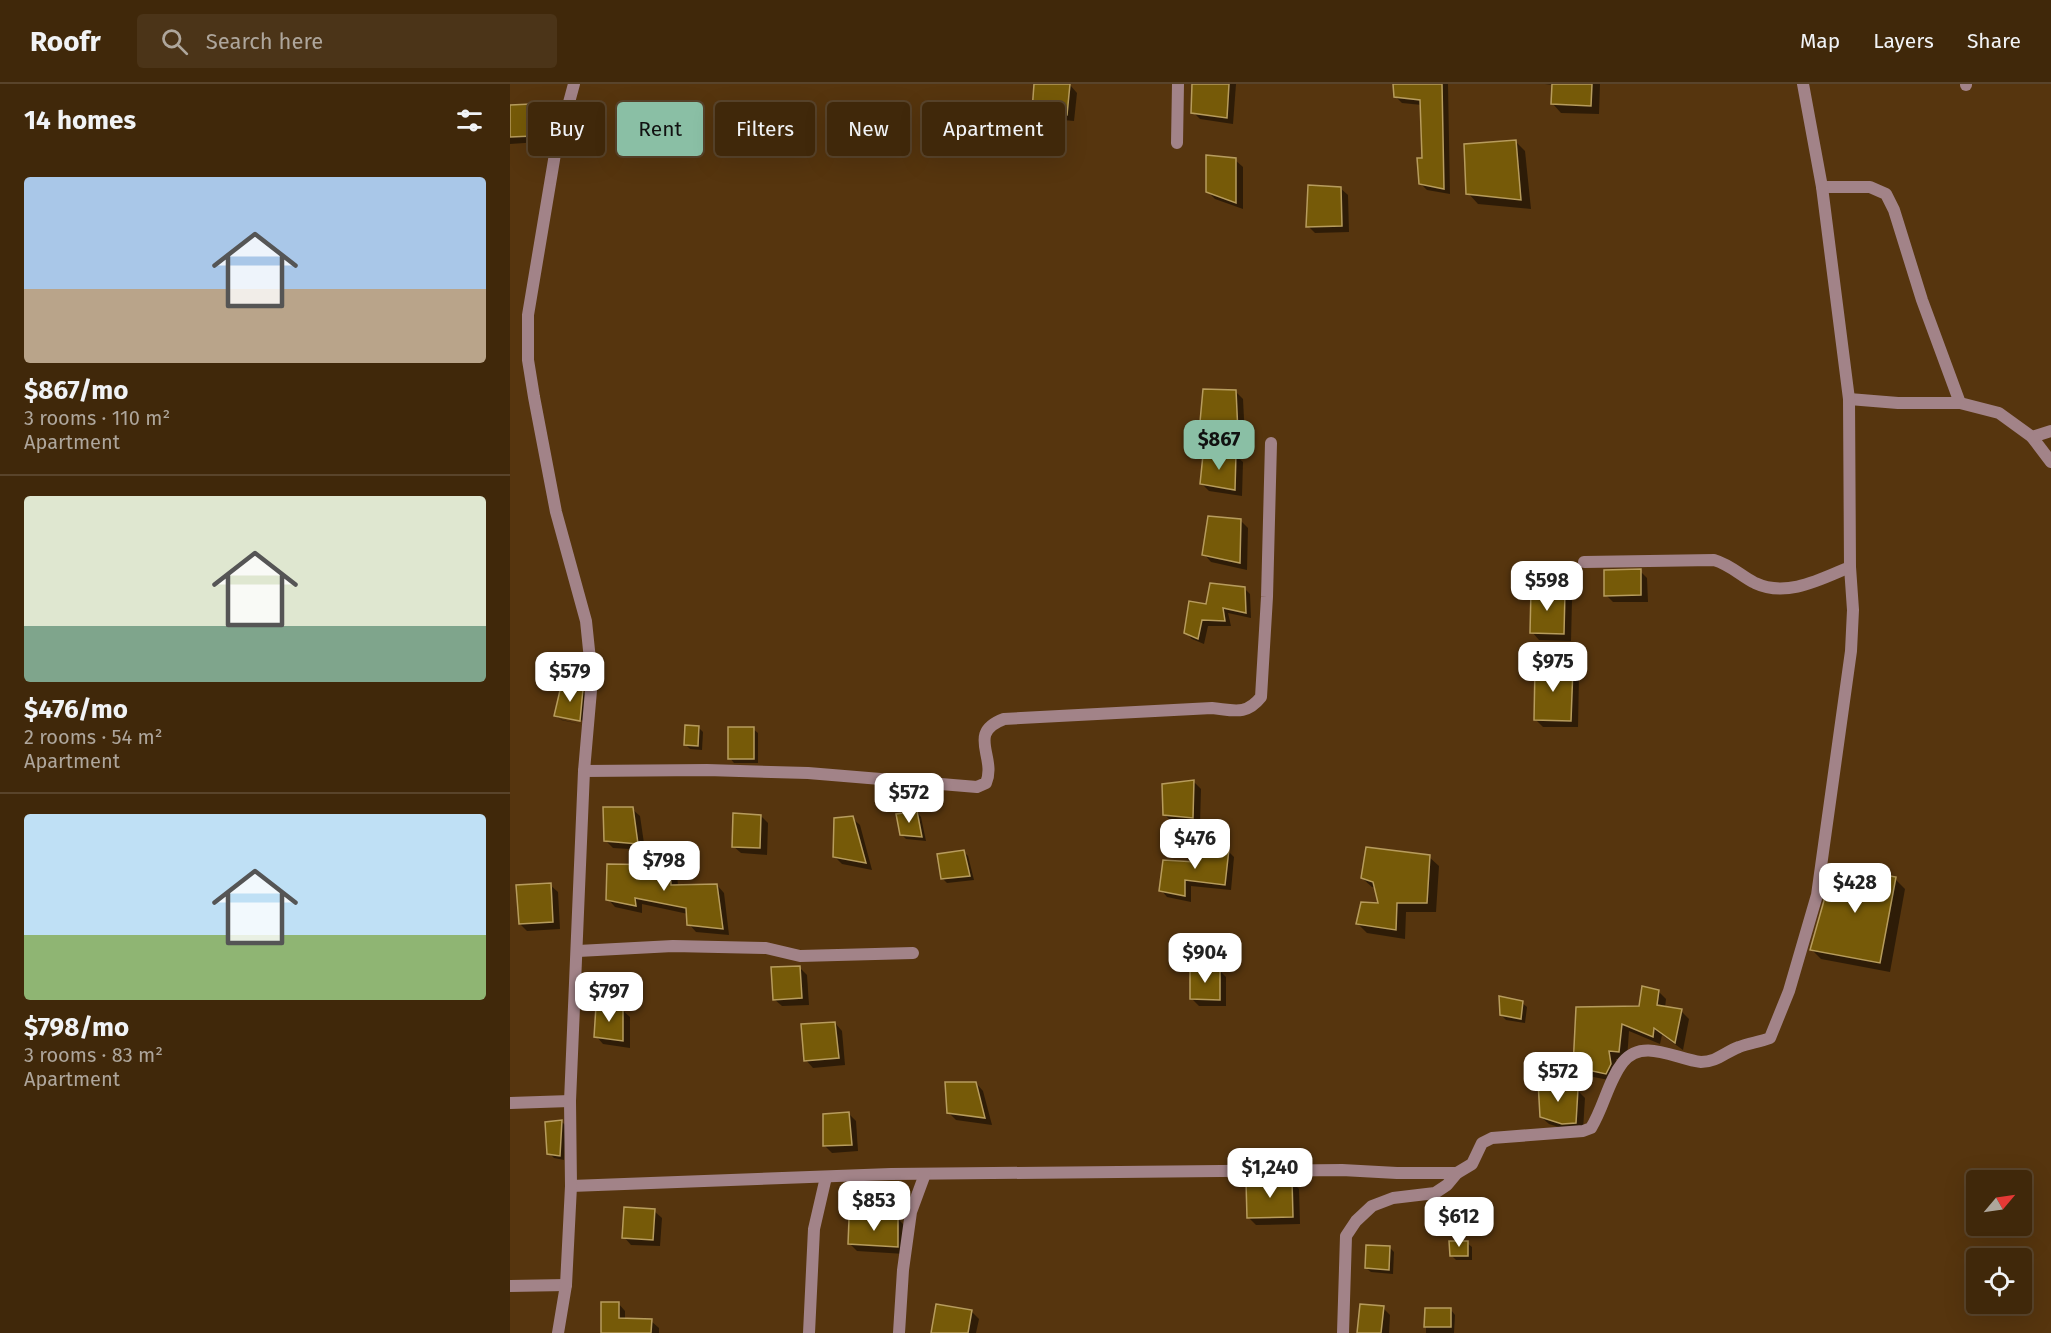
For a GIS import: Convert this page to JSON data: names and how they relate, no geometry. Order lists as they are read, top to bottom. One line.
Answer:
{"north":"top right","page":{"header":"Roofr","search":"Search here","nav":["Map","Layers","Share"],"heading":"14 homes","chip":["Buy","Rent","Filters","New","Apartment"],"list":[{"name":"$867/mo","note":"3 rooms · 110 m² · Apartment"},{"name":"$476/mo","note":"2 rooms · 54 m² · Apartment"},{"name":"$798/mo","note":"3 rooms · 83 m² · Apartment"}],"price":["$867","$598","$975","$579","$572","$476","$798","$428","$904","$797","$572","$1,240","$853","$612"]}}
